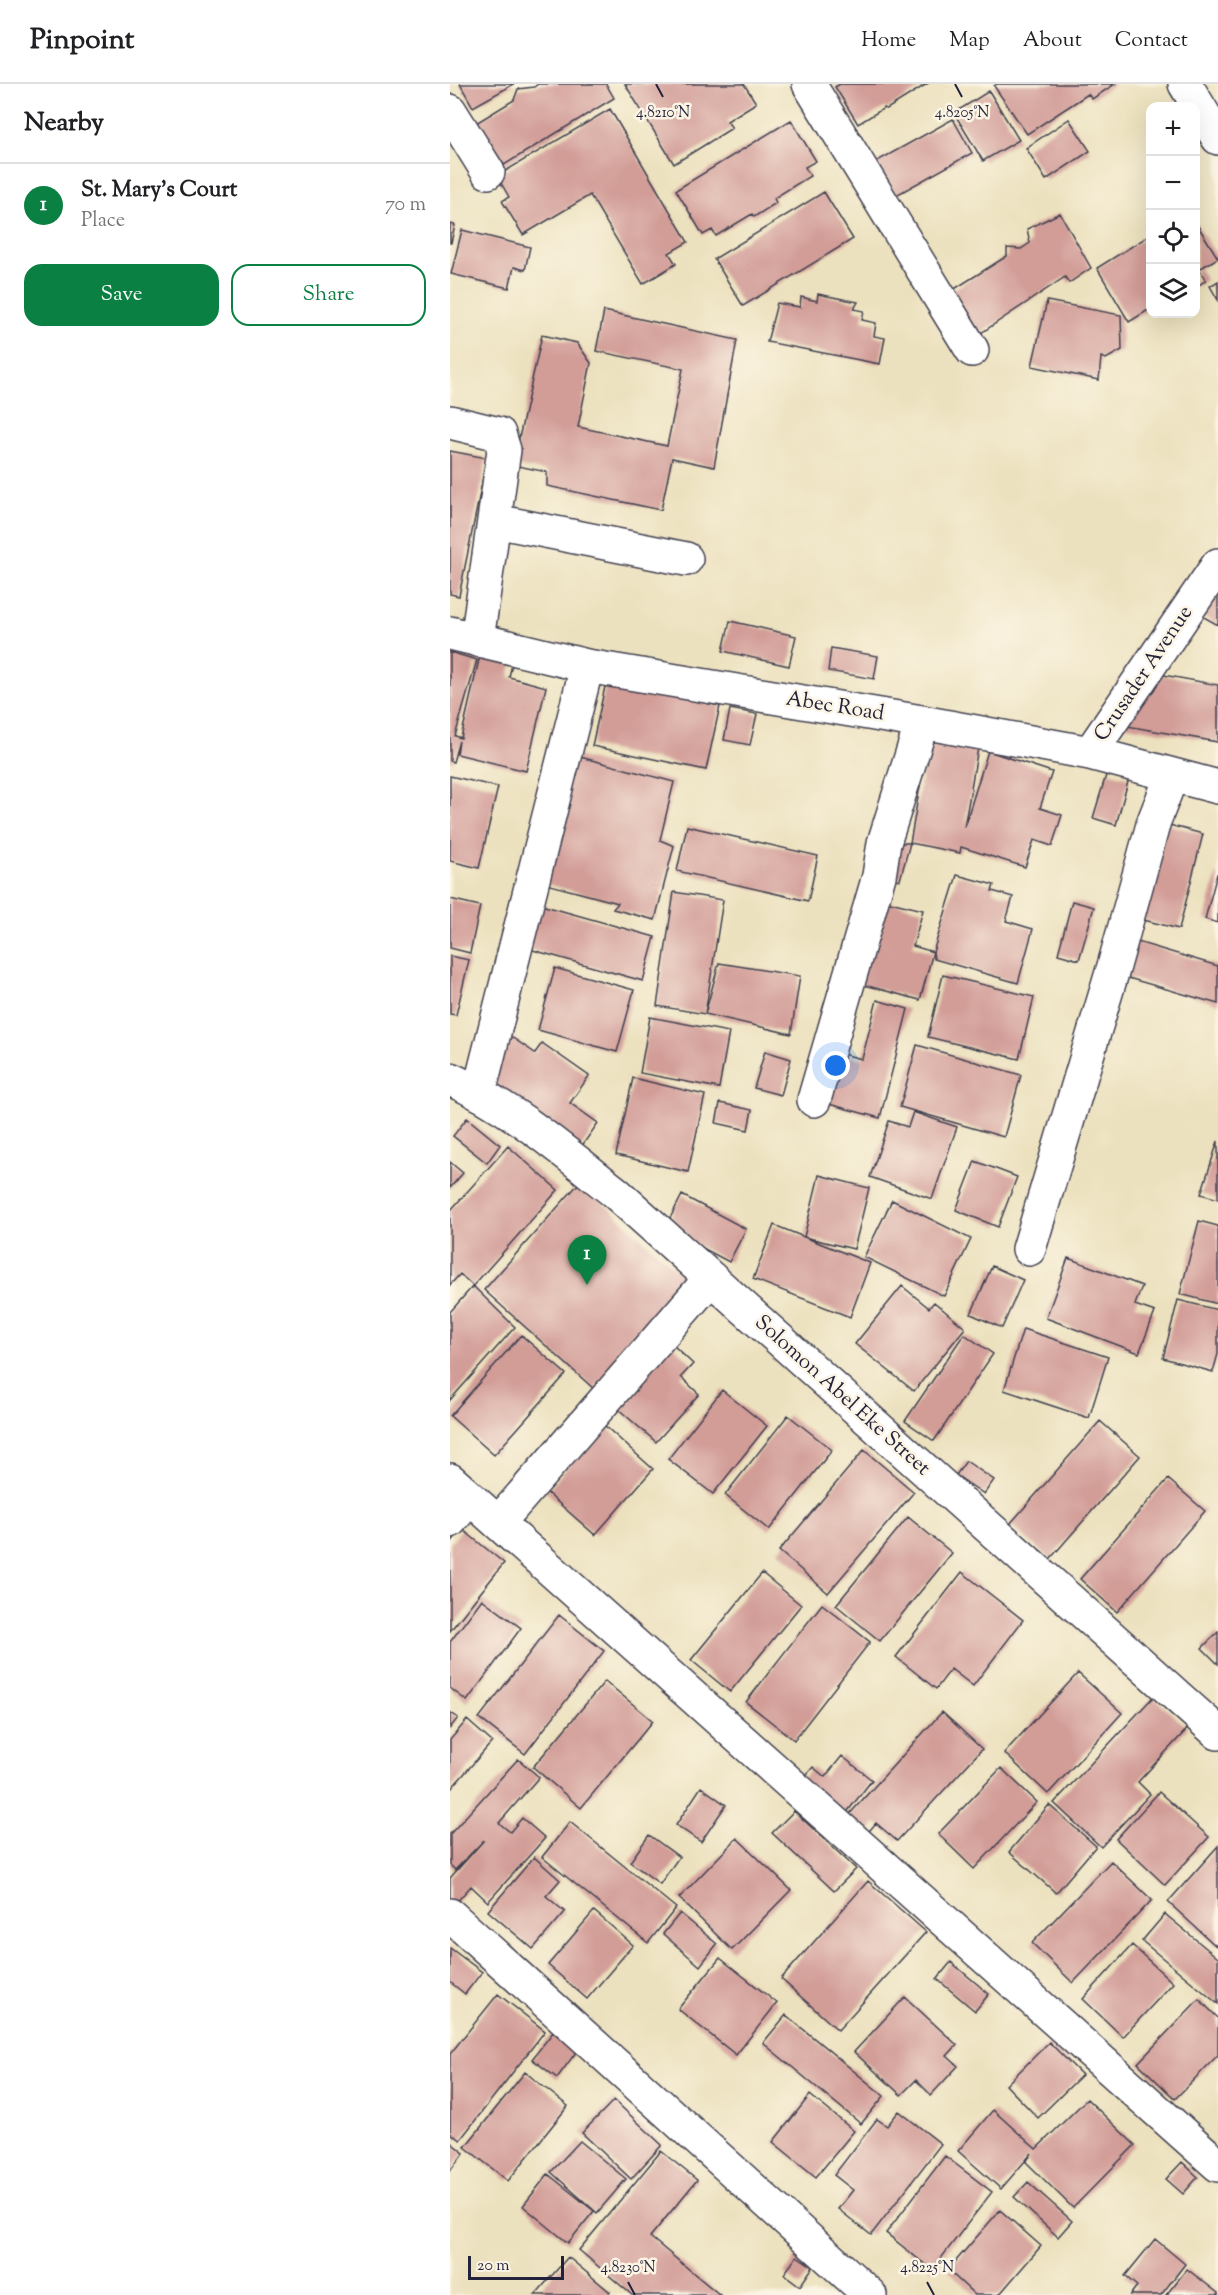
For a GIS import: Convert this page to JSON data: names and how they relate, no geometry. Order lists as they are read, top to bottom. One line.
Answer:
{"streets":{"street":["Crusader Avenue","Abec Road","Solomon Abel Eke Street"]},"crossings":[["Crusader Avenue","Abec Road"]],"scale_bar":"20 m","page":{"header":"Pinpoint","nav":["Home","Map","About","Contact"],"heading":"Nearby","map_buttons":["+","−"],"list":[{"mark":"1","name":"St. Mary's Court","note":"Place","value":"70 m"}],"buttons":["Save","Share"],"pins":"1","scale":"20 m"},"coordinates":["4.8210°N","4.8205°N","4.8230°N","4.8225°N"]}
